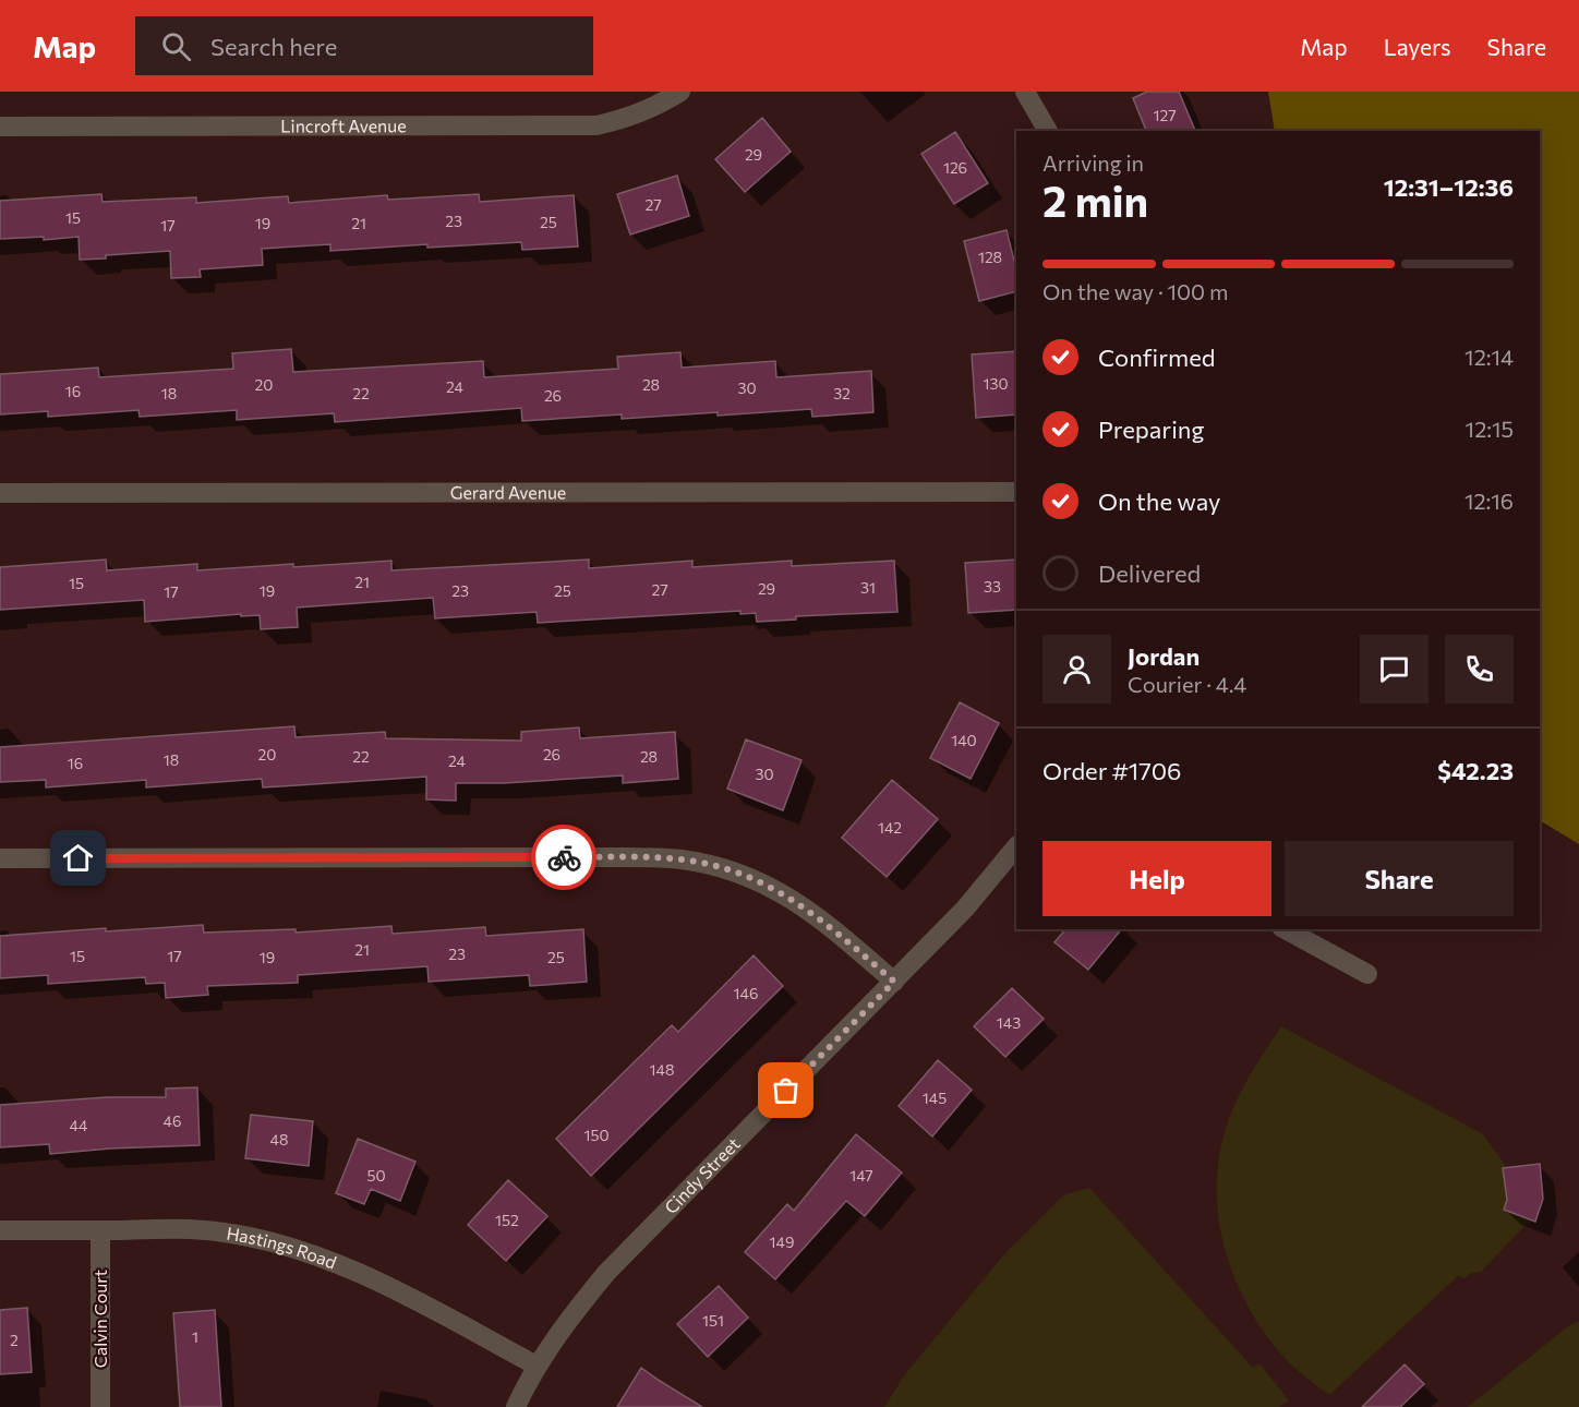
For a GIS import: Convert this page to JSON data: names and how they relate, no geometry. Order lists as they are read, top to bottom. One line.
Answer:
{"streets":{"street":["Lincroft Avenue","Gerard Avenue","Cindy Street","Hastings Road","Calvin Court"]},"crossings":[["Cindy Street","Hastings Road"],["Hastings Road","Calvin Court"]],"house_numbers":["127","29","126","27","15","23","25","19","21","17","128","130","20","28","24","30","16","18","22","32","26","21","15","33","31","29","27","19","23","25","17","140","20","26","22","28","18","24","16","30","142","21","23","15","17","19","25","146","143","148","145","46","44","150","48","50","147","152","149","151","1","2"],"page":{"header":"Map","search":"Search here","nav":["Map","Layers","Share"],"heading":["2 min","Arriving in","12:31–12:36"],"panel":["Jordan","Courier · 4.4","Order #1706","$42.23"],"bar":"On the way · 100 m","list":[["Confirmed","12:14"],["Preparing","12:15"],["On the way","12:16"],"Delivered"],"buttons":["Help","Share"]}}
